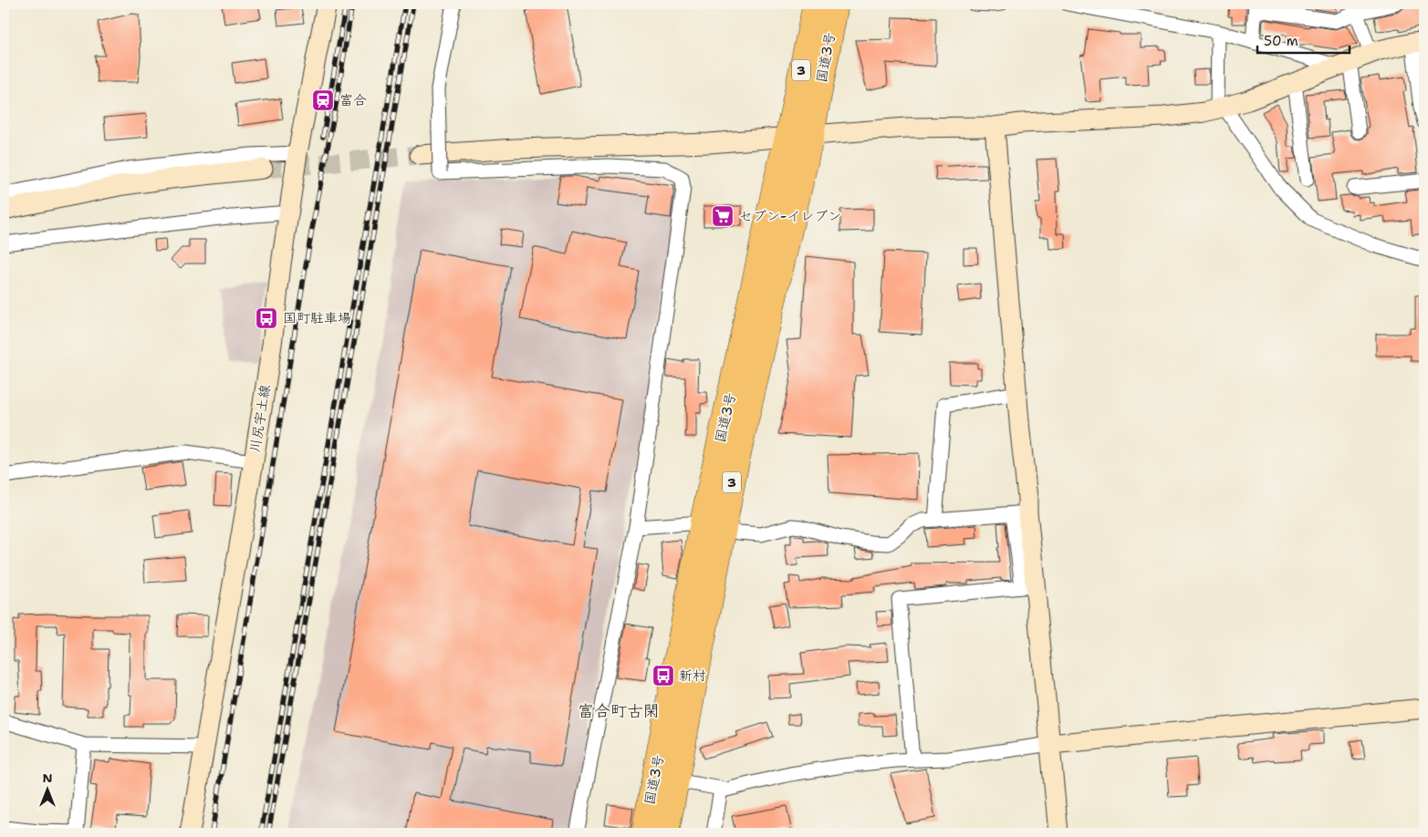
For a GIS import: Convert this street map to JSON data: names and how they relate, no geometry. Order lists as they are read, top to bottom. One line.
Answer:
{"streets":{"highway":["国道3号","3"],"street":["川尻宇土線"]},"districts":["富合町古閑"],"places":{"station":["富合"],"supermarket":["セブン-イレブン"],"bus stop":["国町駐車場","新村"]},"scale_bar":"50 m","north":"top"}
